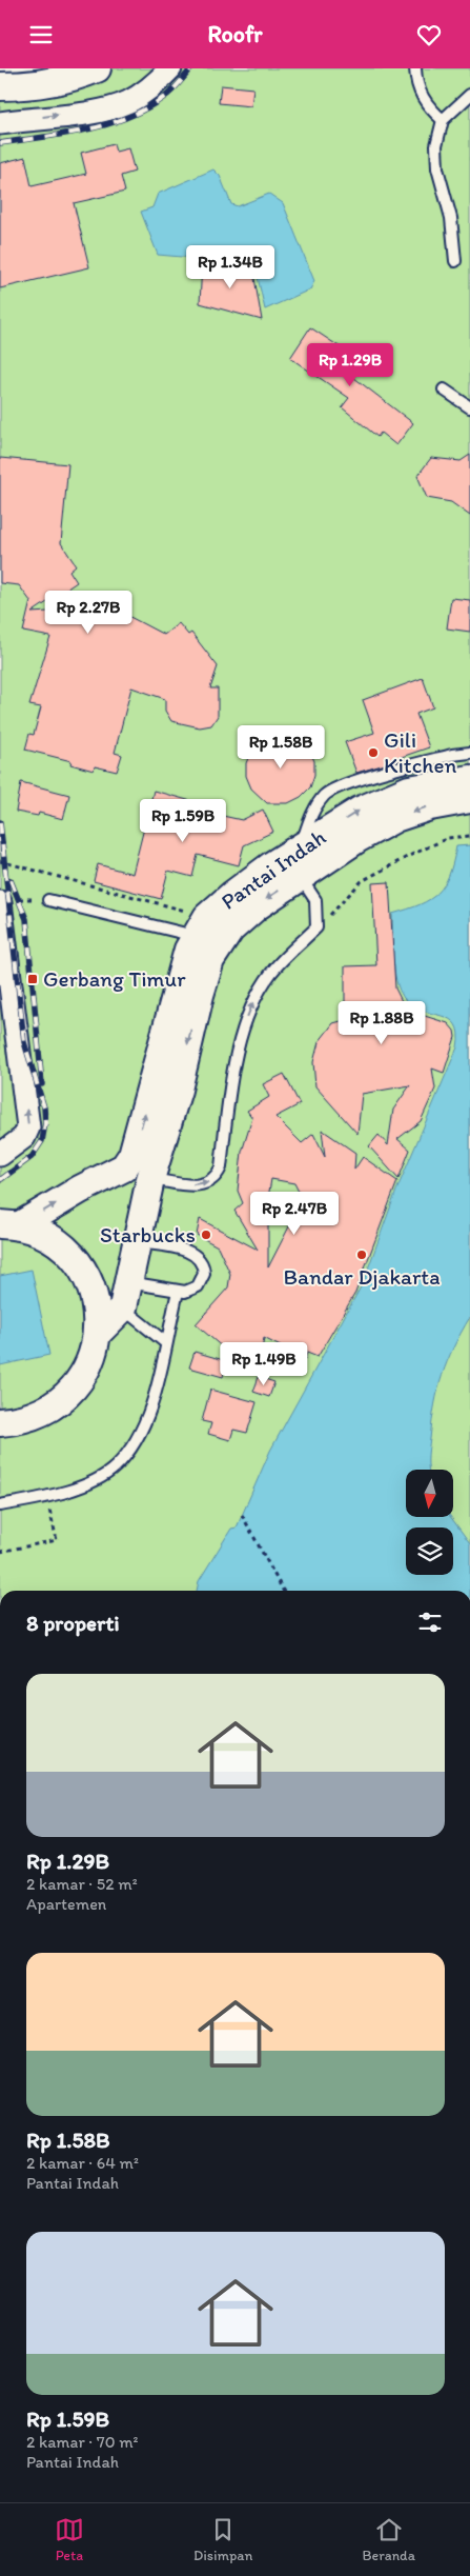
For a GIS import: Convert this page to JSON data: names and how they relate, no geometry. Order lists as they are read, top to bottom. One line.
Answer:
{"streets":{"street":["Pantai Indah"]},"places":{"other":["Gili Kitchen","Starbucks","Bandar Djakarta"],"transit":["Gerbang Timur"]},"north":"bottom","page":{"header":"Roofr","price":["Rp 1.34B","Rp 1.29B","Rp 2.27B","Rp 1.58B","Rp 1.59B","Rp 1.88B","Rp 2.47B","Rp 1.49B"],"heading":"8 properti","list":[{"name":"Rp 1.29B","note":"2 kamar · 52 m² · Apartemen"},{"name":"Rp 1.58B","note":"2 kamar · 64 m² · Pantai Indah"},{"name":"Rp 1.59B","note":"2 kamar · 70 m² · Pantai Indah"}],"tabs":["Peta","Disimpan","Beranda"]}}
